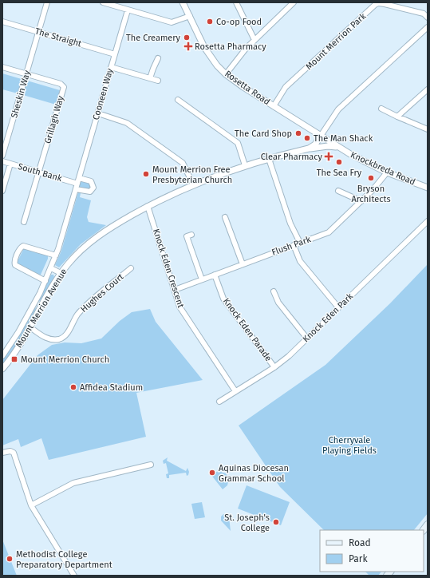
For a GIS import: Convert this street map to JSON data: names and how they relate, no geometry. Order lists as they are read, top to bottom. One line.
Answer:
{"streets":{"street":["The Straight","Mount Merrion Park","Rosetta Road","Sheskin Way","Cooneen Way","Grillagh Way","Knockbreda Road","South Bank","Flush Park","Knock Eden Crescent","Hughes Court","Mount Merrion Avenue","Knock Eden Park","Knock Eden Parade"]},"crossings":[["The Straight","Sheskin Way"],["The Straight","Cooneen Way"],["Mount Merrion Park","Rosetta Road"],["Rosetta Road","Knockbreda Road"],["Rosetta Road","Mount Merrion Avenue"],["Sheskin Way","Grillagh Way"],["Cooneen Way","South Bank"],["Cooneen Way","Mount Merrion Avenue"],["Grillagh Way","South Bank"],["Knockbreda Road","Flush Park"],["Knockbreda Road","Mount Merrion Avenue"],["Flush Park","Knock Eden Crescent"],["Flush Park","Knock Eden Parade"],["Knock Eden Crescent","Mount Merrion Avenue"],["Knock Eden Crescent","Knock Eden Park"],["Hughes Court","Mount Merrion Avenue"],["Knock Eden Park","Knock Eden Parade"]],"parks":["Cherryvale Playing Fields"],"places":{"other":["Co-op Food","The Creamery","The Card Shop","The Man Shack","The Sea Fry","Mount Merrion Free Presbyterian Church","Bryson Architects","Affidea Stadium","Aquinas Diocesan Grammar School","St. Joseph's College","Methodist College Preparatory Department"],"health":["Rosetta Pharmacy","Clear Pharmacy"],"transit":["Mount Merrion Church"]},"legend":["Road","Park"]}
